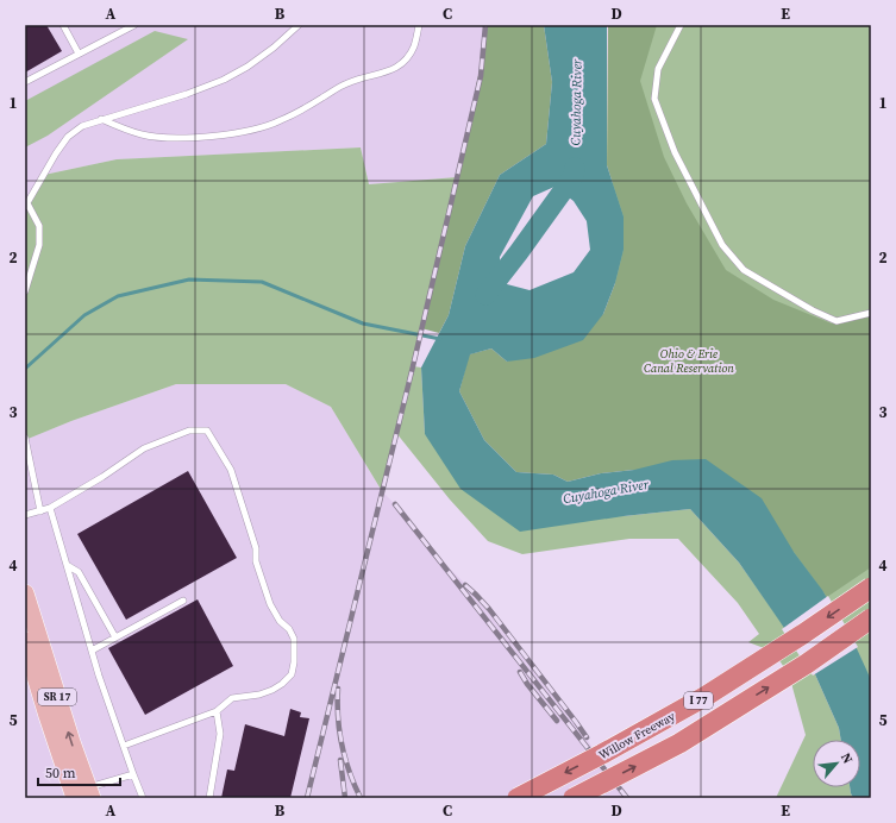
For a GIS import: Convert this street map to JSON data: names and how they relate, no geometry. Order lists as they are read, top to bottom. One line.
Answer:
{"streets":{"highway":["I 77","Willow Freeway"],"main road":["SR 17"]},"water":["Cuyahoga River"],"parks":["Ohio & Erie Canal Reservation"],"scale_bar":"50 m","north":"top right","grid":{"columns":["A","B","C","D","E"],"rows":["1","2","3","4","5"]}}
